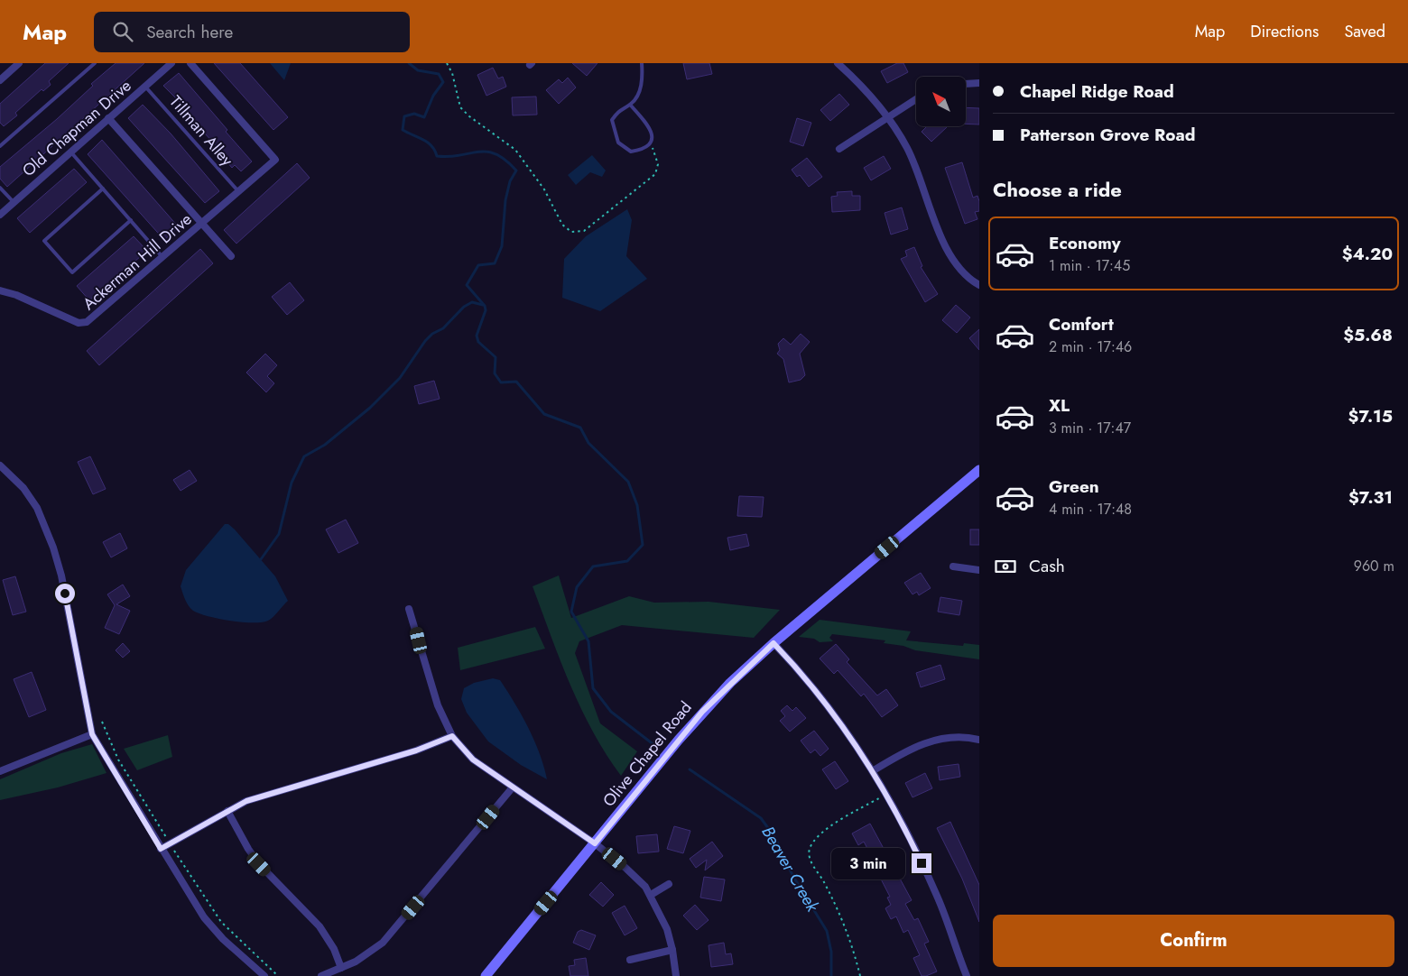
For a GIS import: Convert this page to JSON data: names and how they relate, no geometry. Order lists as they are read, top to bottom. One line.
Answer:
{"streets":{"main road":["Olive Chapel Road"],"street":["Old Chapman Drive","Ackerman Hill Drive"],"lane":["Tillman Alley"]},"crossings":[["Old Chapman Drive","Tillman Alley"],["Tillman Alley","Ackerman Hill Drive"]],"water":["Beaver Creek"],"north":"top left","page":{"header":"Map","search":"Search here","nav":["Map","Directions","Saved"],"banner":["Chapel Ridge Road","Patterson Grove Road"],"heading":"Choose a ride","list":[{"name":"Economy","note":"1 min · 17:45","value":"$4.20"},{"name":"Comfort","note":"2 min · 17:46","value":"$5.68"},{"name":"XL","note":"3 min · 17:47","value":"$7.15"},{"name":"Green","note":"4 min · 17:48","value":"$7.31"}],"pay":["Cash","960 m"],"bubble":"3 min","buttons":"Confirm"}}
